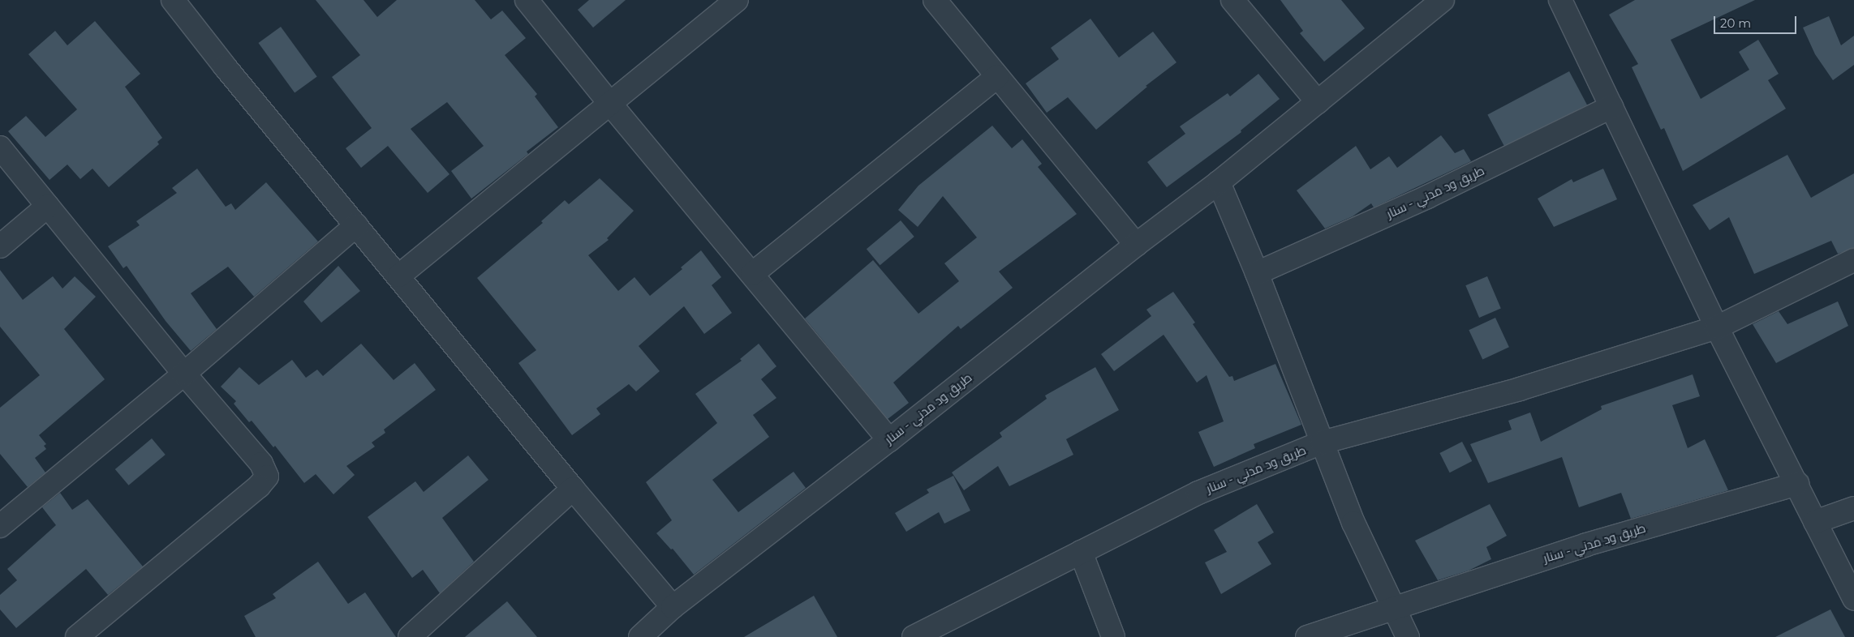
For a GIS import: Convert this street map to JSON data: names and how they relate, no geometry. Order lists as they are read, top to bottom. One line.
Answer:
{"streets":{"street":["طريق ود مدني - سنار"]},"scale_bar":"20 m"}
